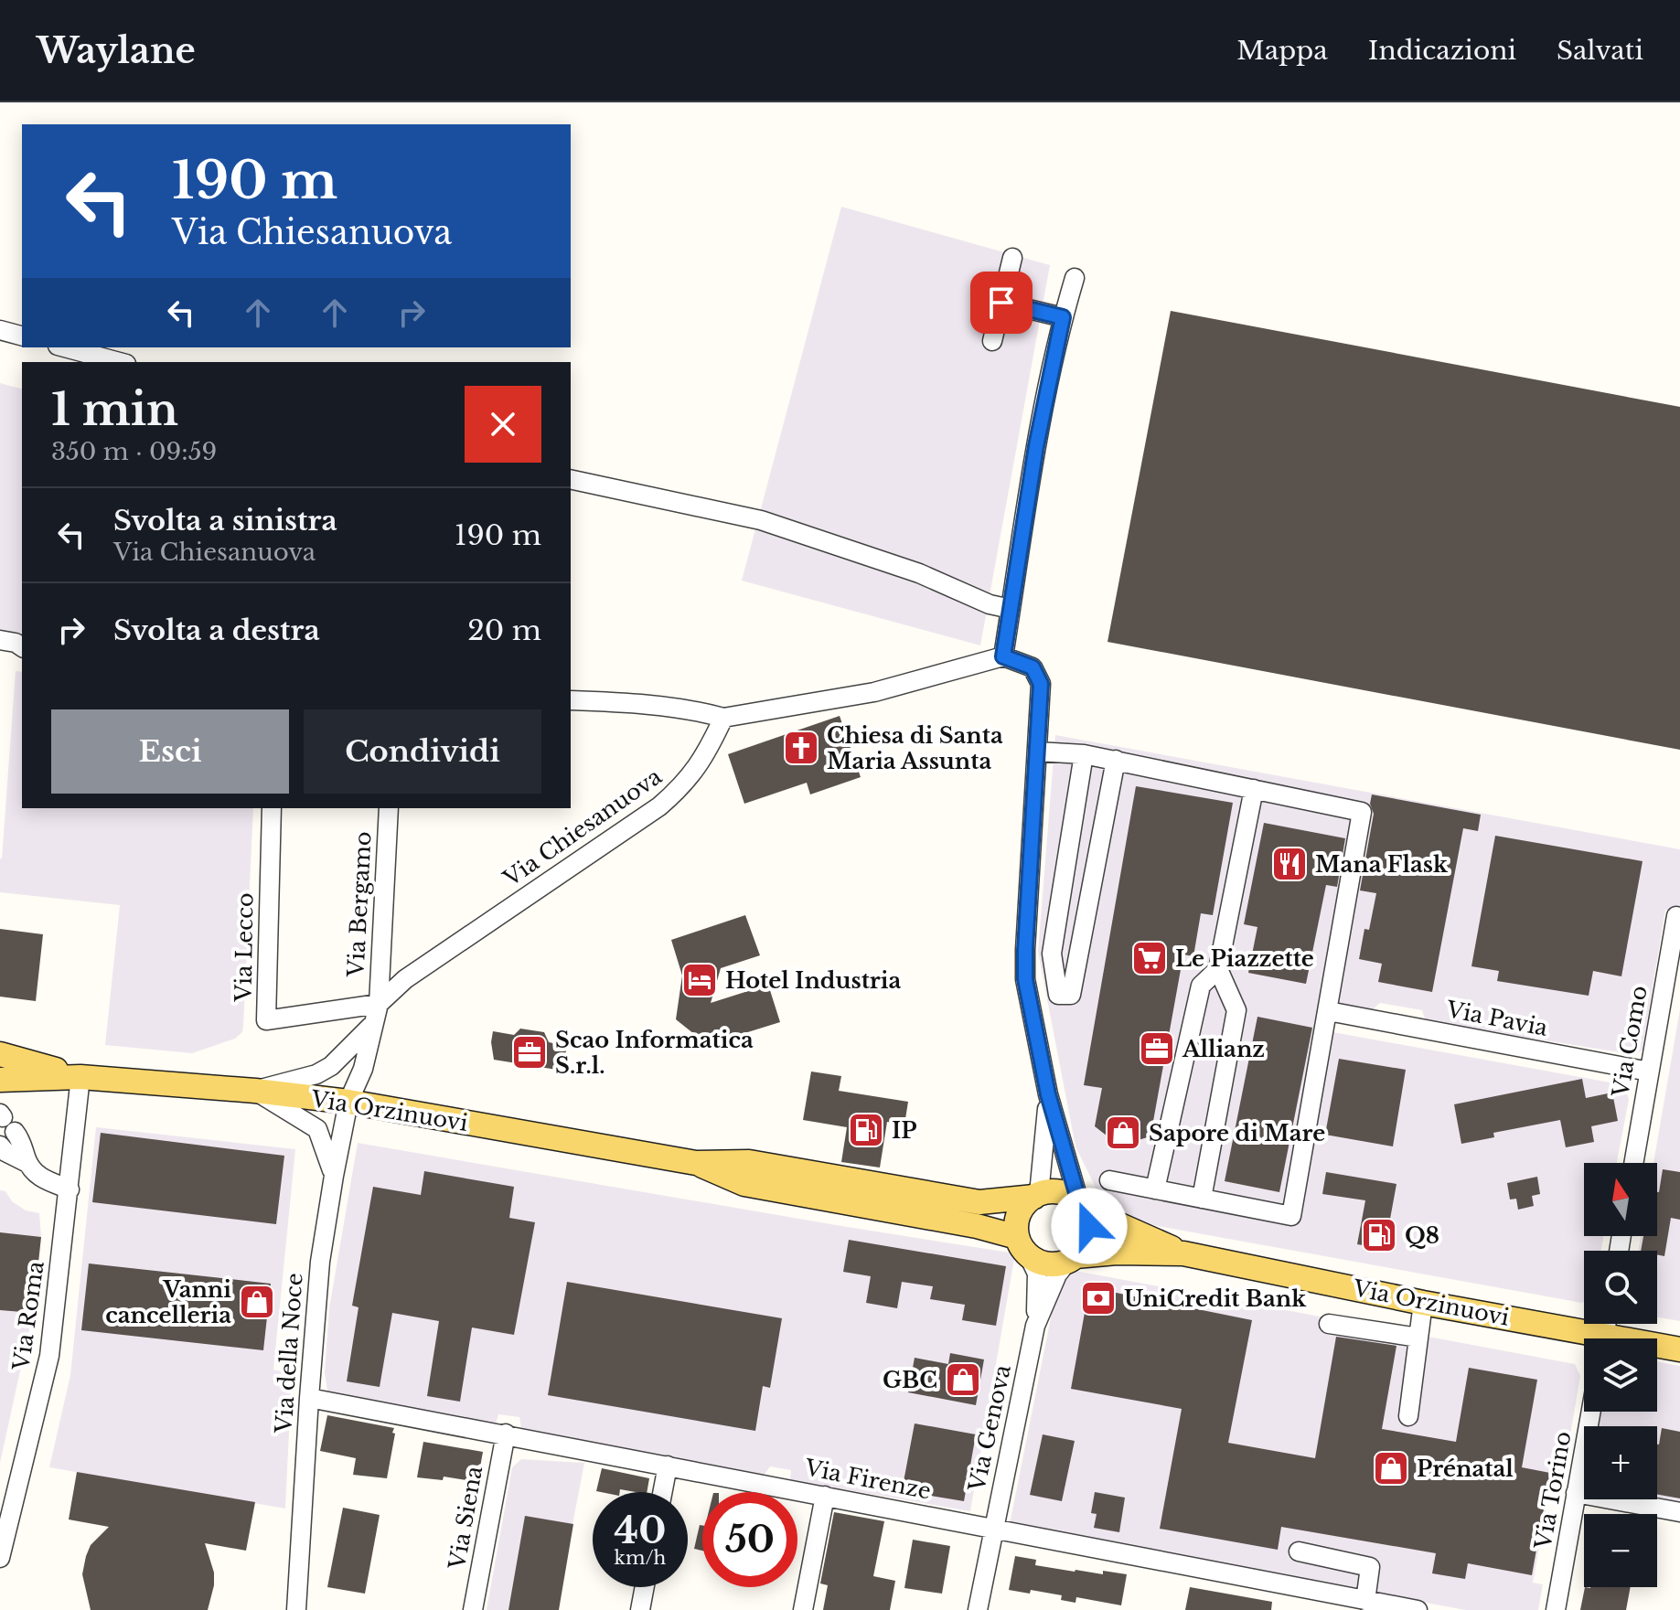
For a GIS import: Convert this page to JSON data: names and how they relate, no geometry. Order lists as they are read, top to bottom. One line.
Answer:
{"streets":{"main road":["Via Orzinuovi"],"street":["Via Chiesanuova","Via Bergamo","Via Lecco","Via Pavia","Via Como","Via Roma","Via della Noce","Via Genova","Via Firenze","Via Torino","Via Siena"]},"crossings":[["Via Chiesanuova","Via Bergamo"],["Via Chiesanuova","Via Lecco"],["Via Bergamo","Via Lecco"],["Via Pavia","Via Como"],["Via Orzinuovi","Via Roma"],["Via Orzinuovi","Via della Noce"],["Via Orzinuovi","Via Genova"],["Via della Noce","Via Firenze"],["Via Genova","Via Firenze"],["Via Firenze","Via Siena"]],"places":{"church":["Chiesa di Santa Maria Assunta"],"restaurant":["Mana Flask"],"supermarket":["Le Piazzette"],"hotel":["Hotel Industria"],"office":["Allianz","Scao Informatica S.r.l."],"fuel station":["IP","Q8"],"shop":["Sapore di Mare","Vanni cancelleria","GBC","Prénatal"],"bank":["UniCredit Bank"]},"north":"top","page":{"header":"Waylane","nav":["Mappa","Indicazioni","Salvati"],"turn":["190 m","Via Chiesanuova"],"heading":["1 min","350 m · 09:59"],"list":[{"name":"Svolta a sinistra","note":"Via Chiesanuova","value":"190 m"},{"name":"Svolta a destra","value":"20 m"}],"buttons":["Esci","Condividi"],"map_buttons":["+","−"],"speed":"40 km/h","limit":"50"}}
